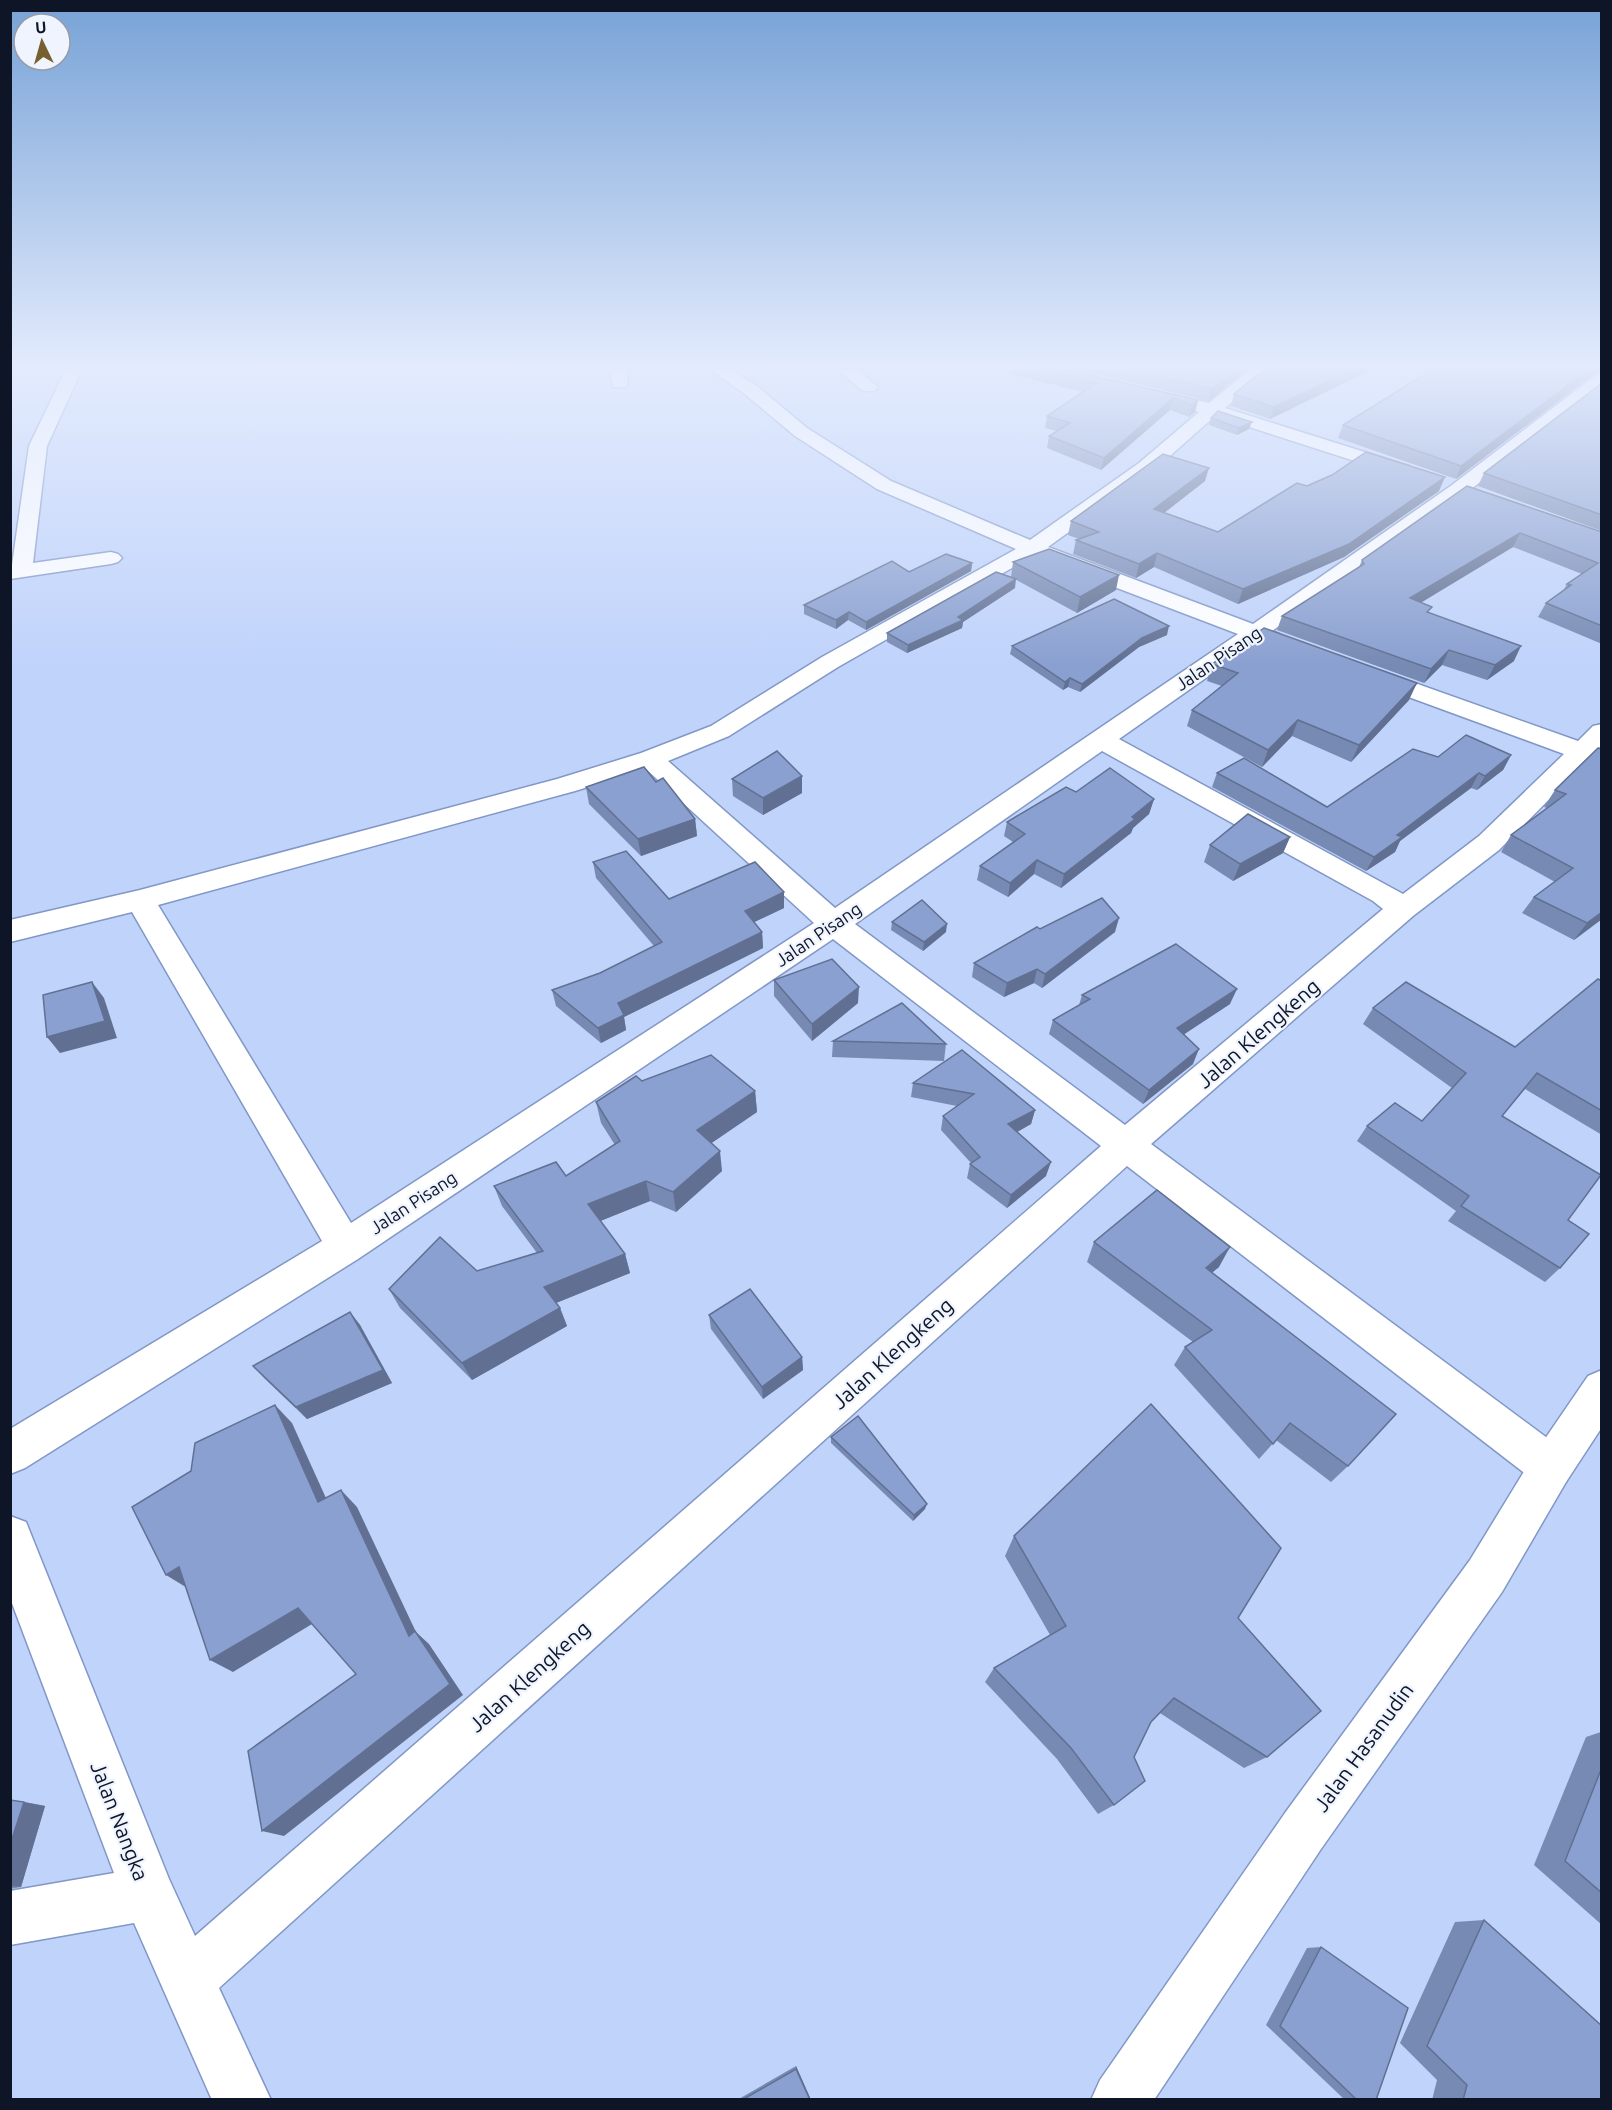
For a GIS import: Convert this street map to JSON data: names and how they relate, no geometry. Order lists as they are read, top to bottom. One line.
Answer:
{"streets":{"street":["Jalan Pisang","Jalan Klengkeng","Jalan Hasanudin","Jalan Nangka"]},"crossings":[["Jalan Klengkeng","Jalan Nangka"]],"north":"top"}
